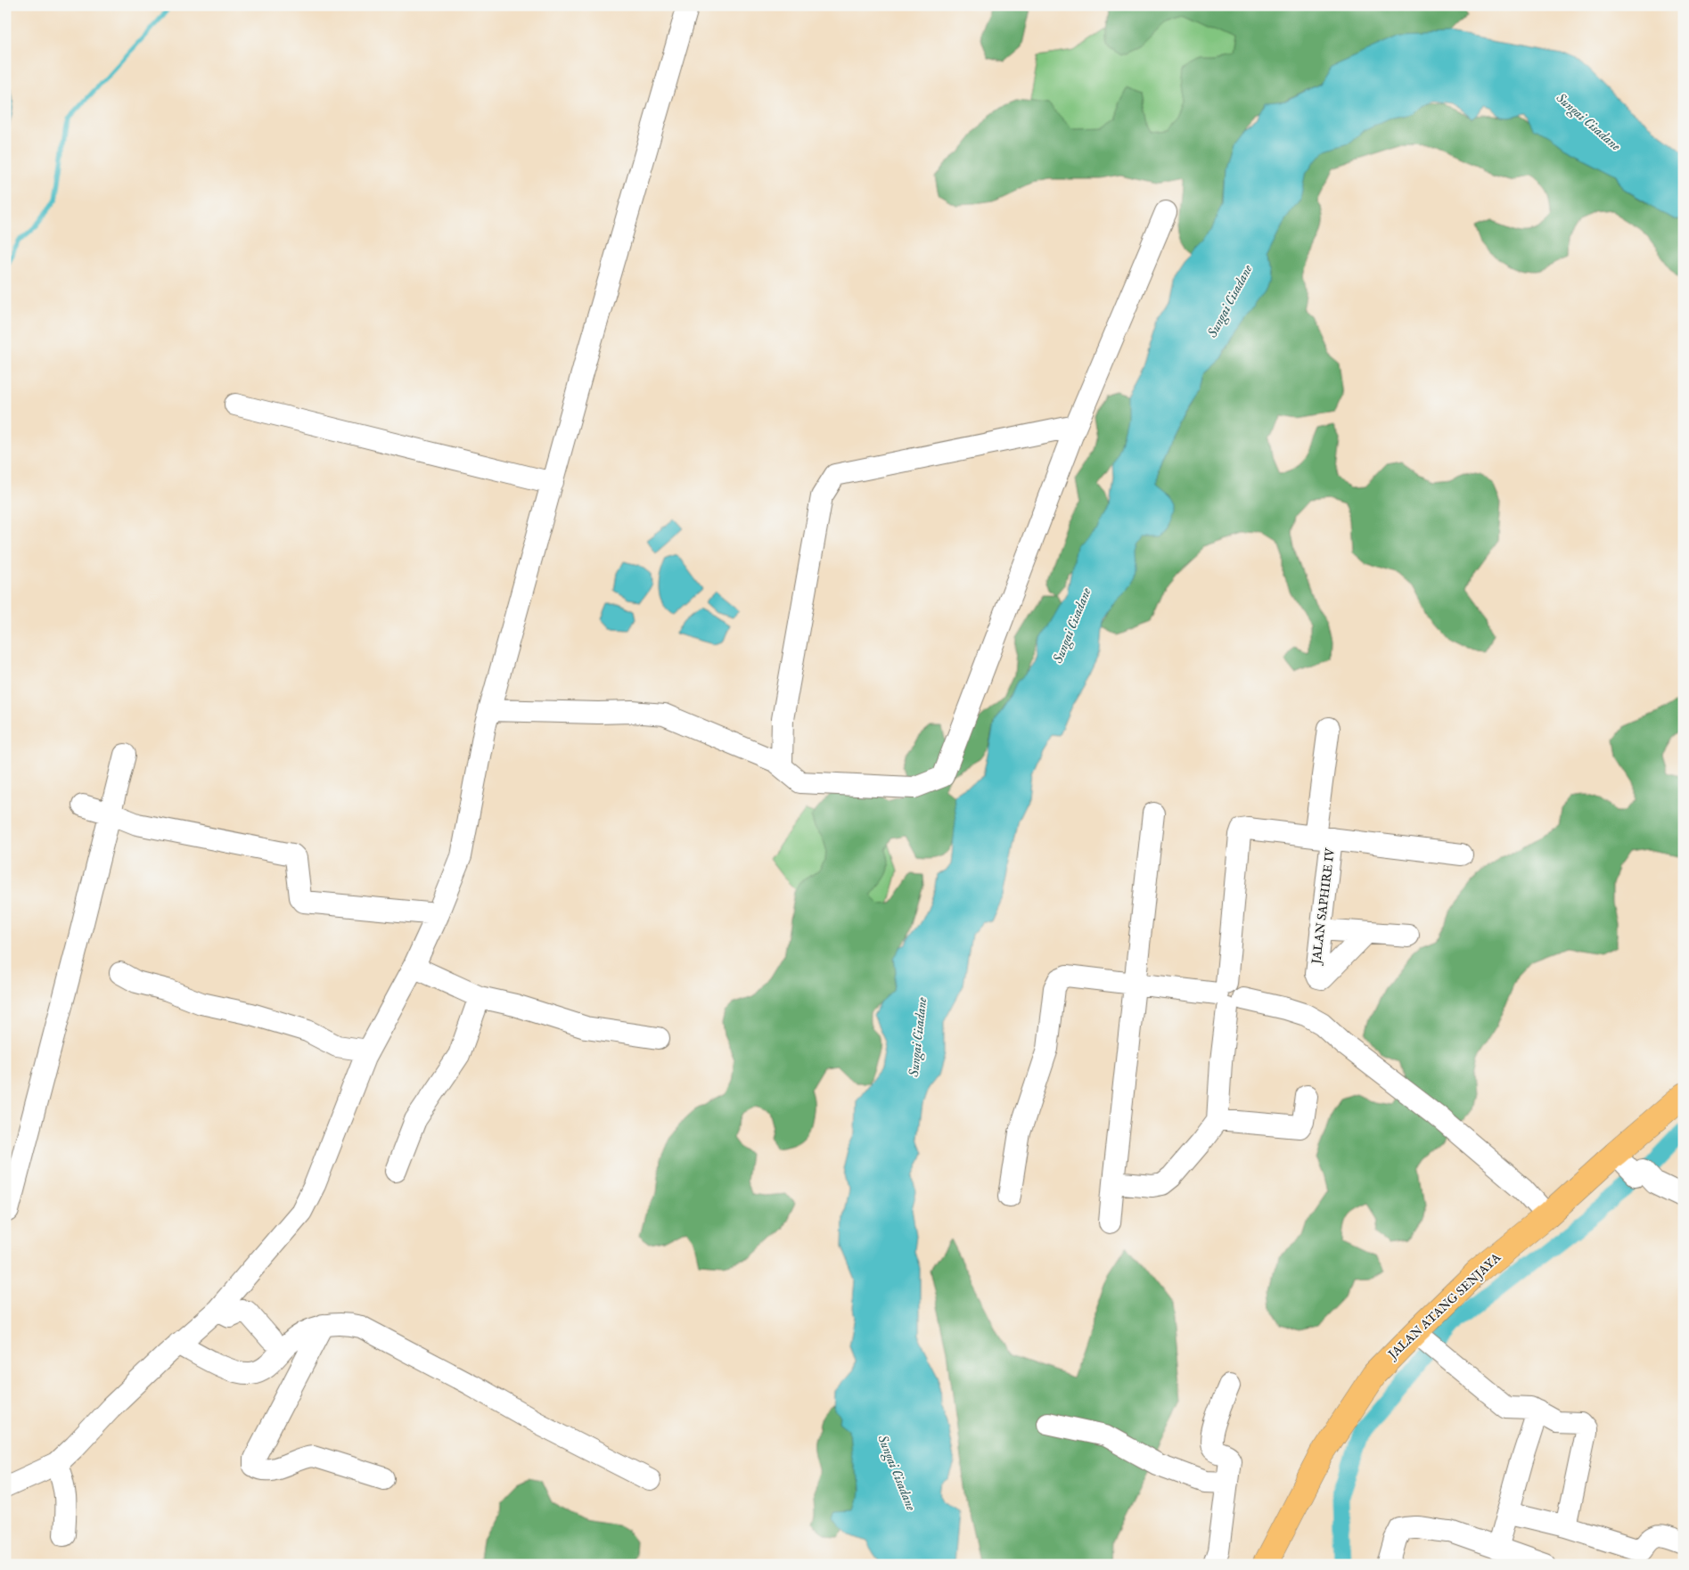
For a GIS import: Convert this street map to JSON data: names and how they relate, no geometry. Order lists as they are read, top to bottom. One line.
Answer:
{"streets":{"main road":["JALAN ATANG SENJAYA"],"street":["JALAN SAPHIRE IV"]},"water":["Sungai Cisadane"]}
